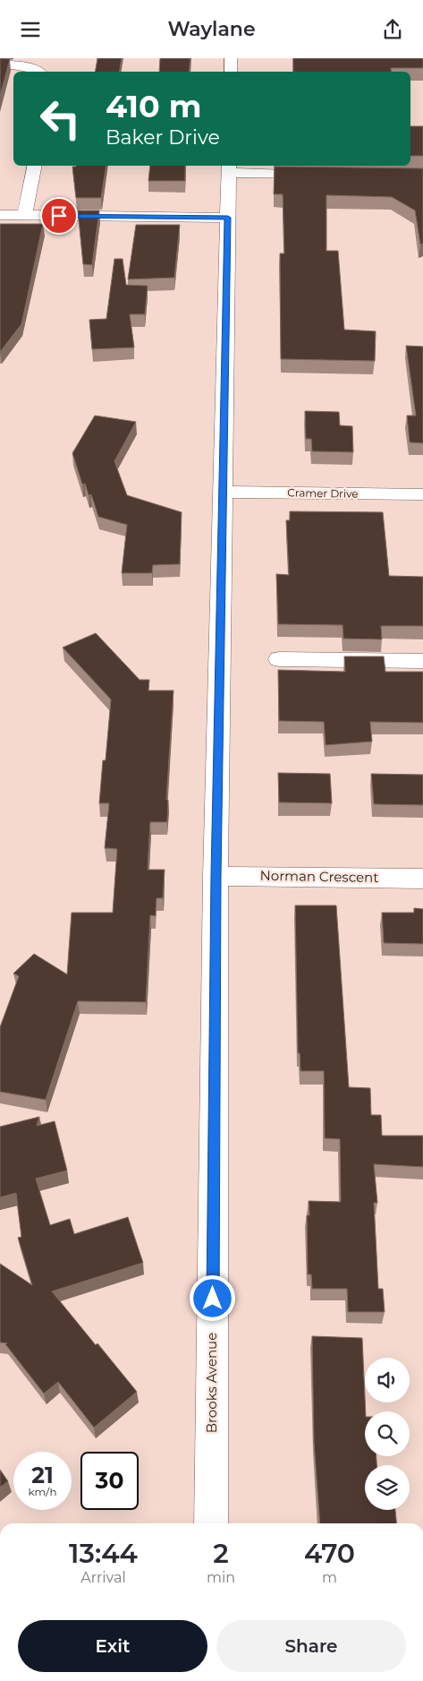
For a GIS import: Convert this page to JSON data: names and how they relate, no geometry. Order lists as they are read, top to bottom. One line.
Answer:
{"streets":{"street":["Cramer Drive","Norman Crescent","Brooks Avenue"]},"crossings":[["Cramer Drive","Brooks Avenue"],["Norman Crescent","Brooks Avenue"]],"page":{"header":"Waylane","turn":["410 m","Baker Drive"],"speed":"21 km/h","limit":"30","eta":["13:44","Arrival","2","min","470","m"],"buttons":["Exit","Share"]}}
